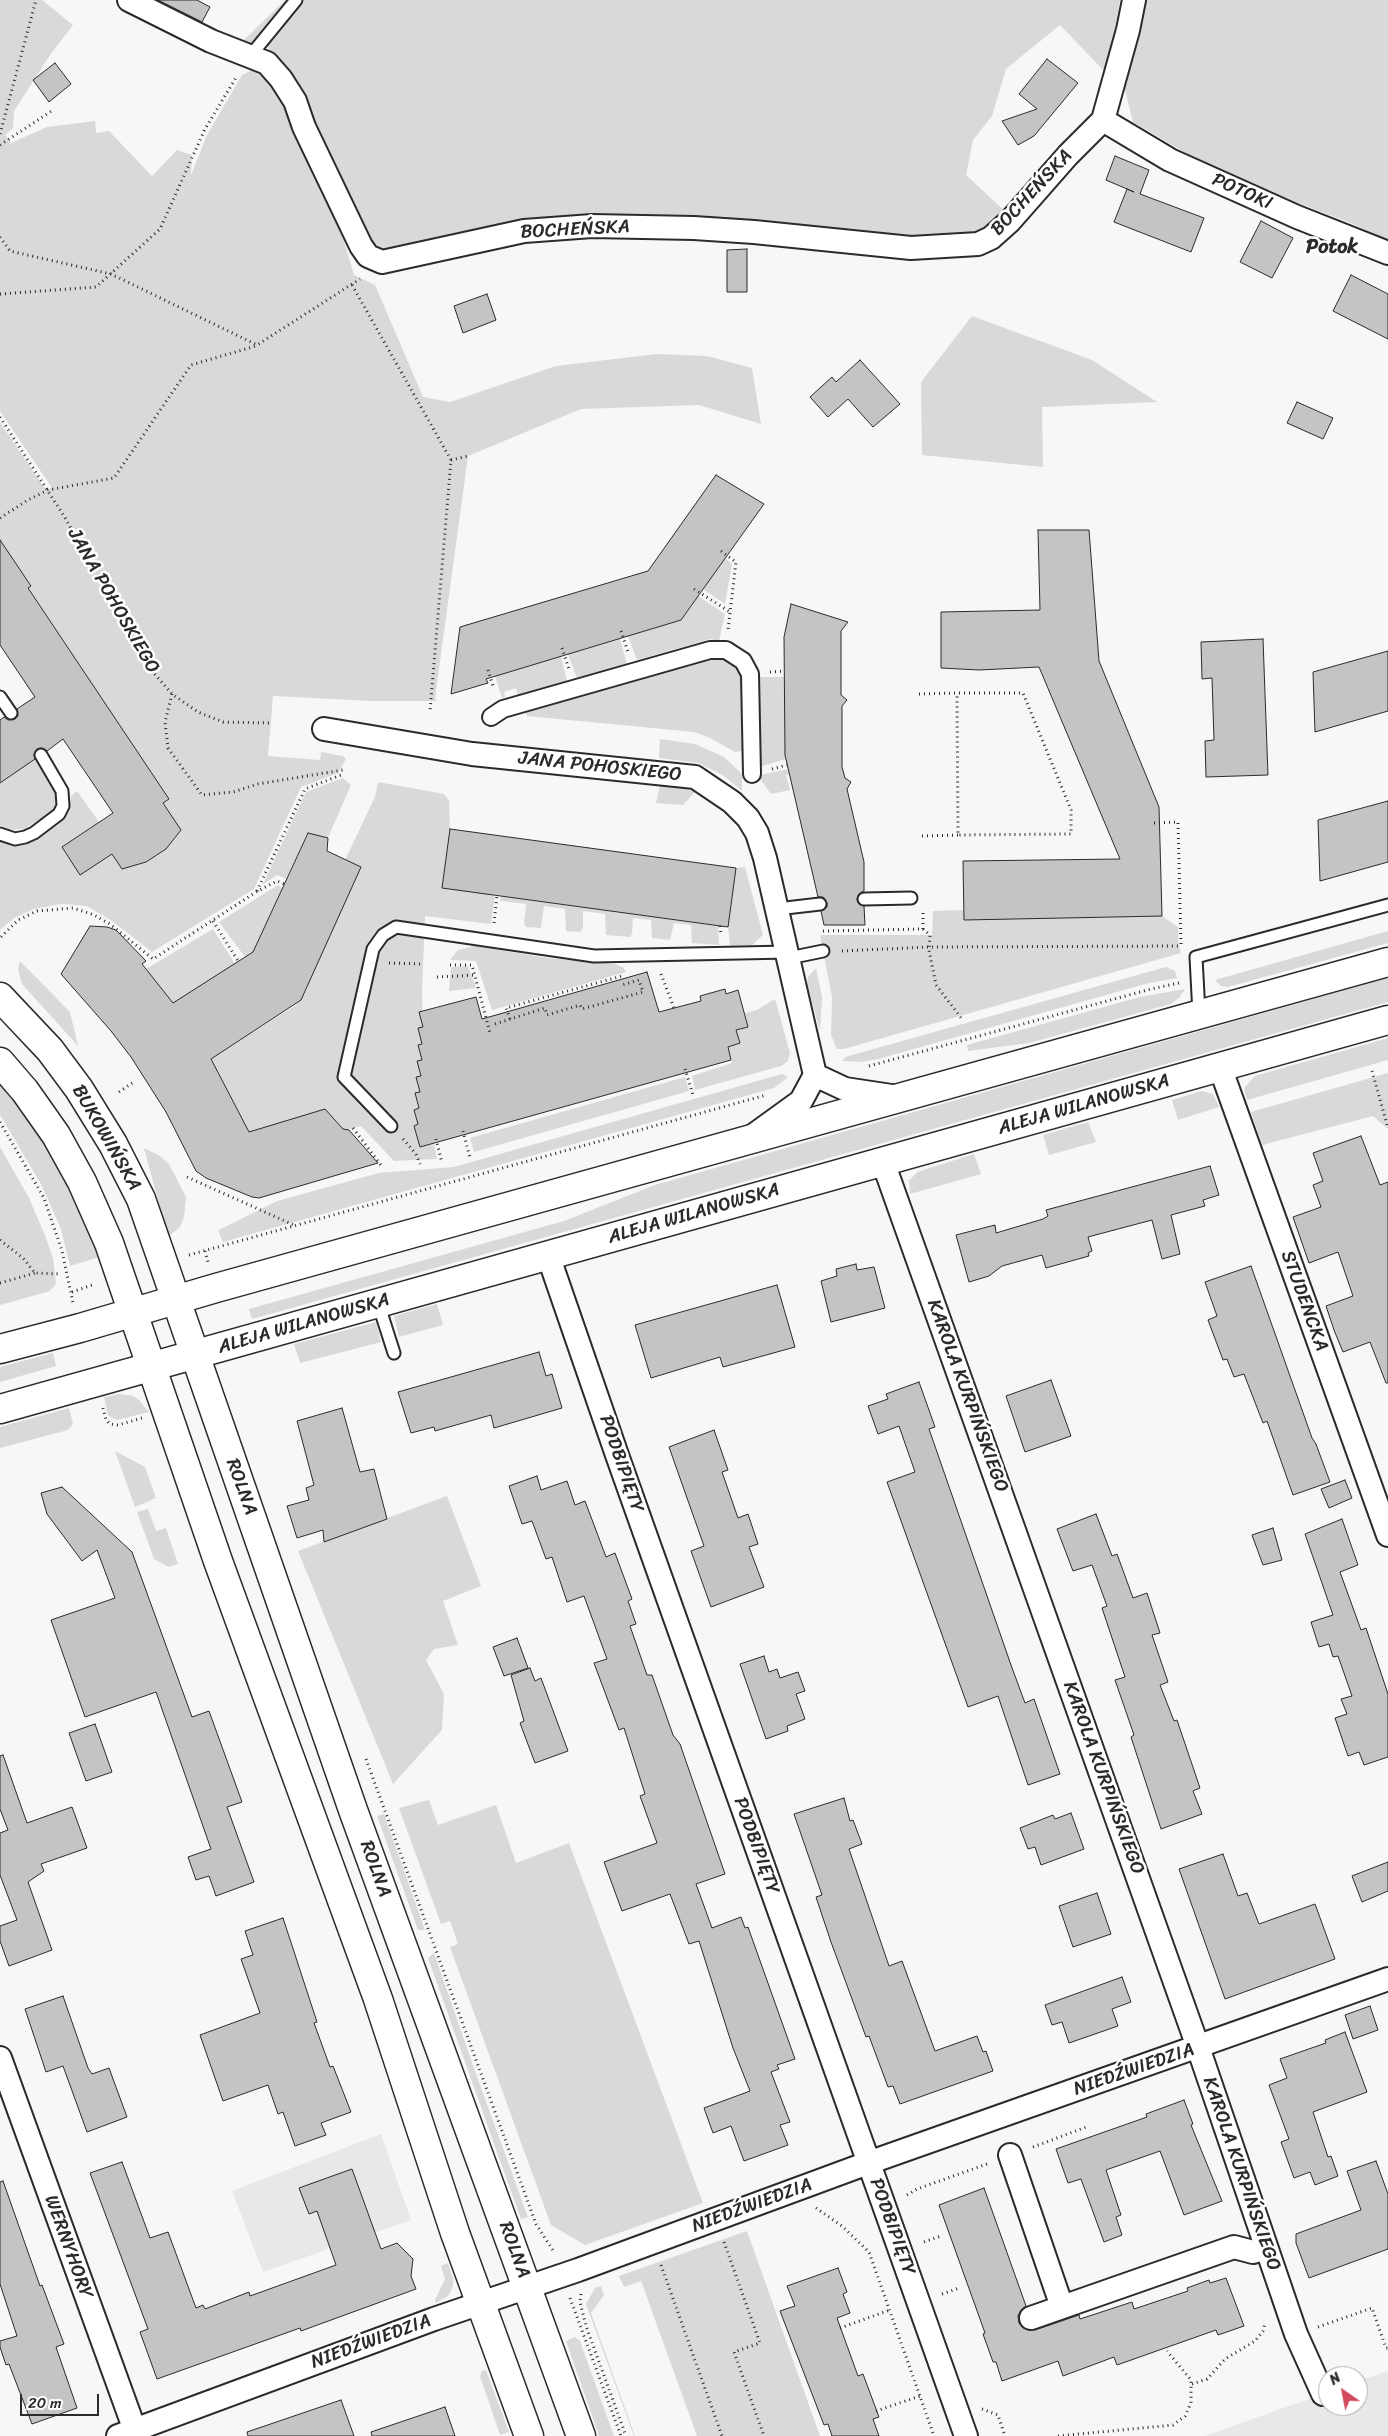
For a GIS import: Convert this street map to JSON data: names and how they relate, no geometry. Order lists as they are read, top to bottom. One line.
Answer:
{"streets":{"street":["POTOKI","BOCHEŃSKA","JANA POHOSKIEGO","ALEJA WILANOWSKA","BUKOWIŃSKA","STUDENCKA","KAROLA KURPIŃSKIEGO","PODBIPIĘTY","ROLNA","NIEDŹWIEDZIA","WERNYHORY"]},"crossings":[["POTOKI","BOCHEŃSKA"],["ALEJA WILANOWSKA","STUDENCKA"],["ALEJA WILANOWSKA","KAROLA KURPIŃSKIEGO"],["ALEJA WILANOWSKA","PODBIPIĘTY"],["ALEJA WILANOWSKA","ROLNA"],["BUKOWIŃSKA","ROLNA"],["KAROLA KURPIŃSKIEGO","NIEDŹWIEDZIA"],["PODBIPIĘTY","NIEDŹWIEDZIA"],["ROLNA","NIEDŹWIEDZIA"],["NIEDŹWIEDZIA","WERNYHORY"]],"districts":["Potok"],"scale_bar":"20 m","north":"top left"}
